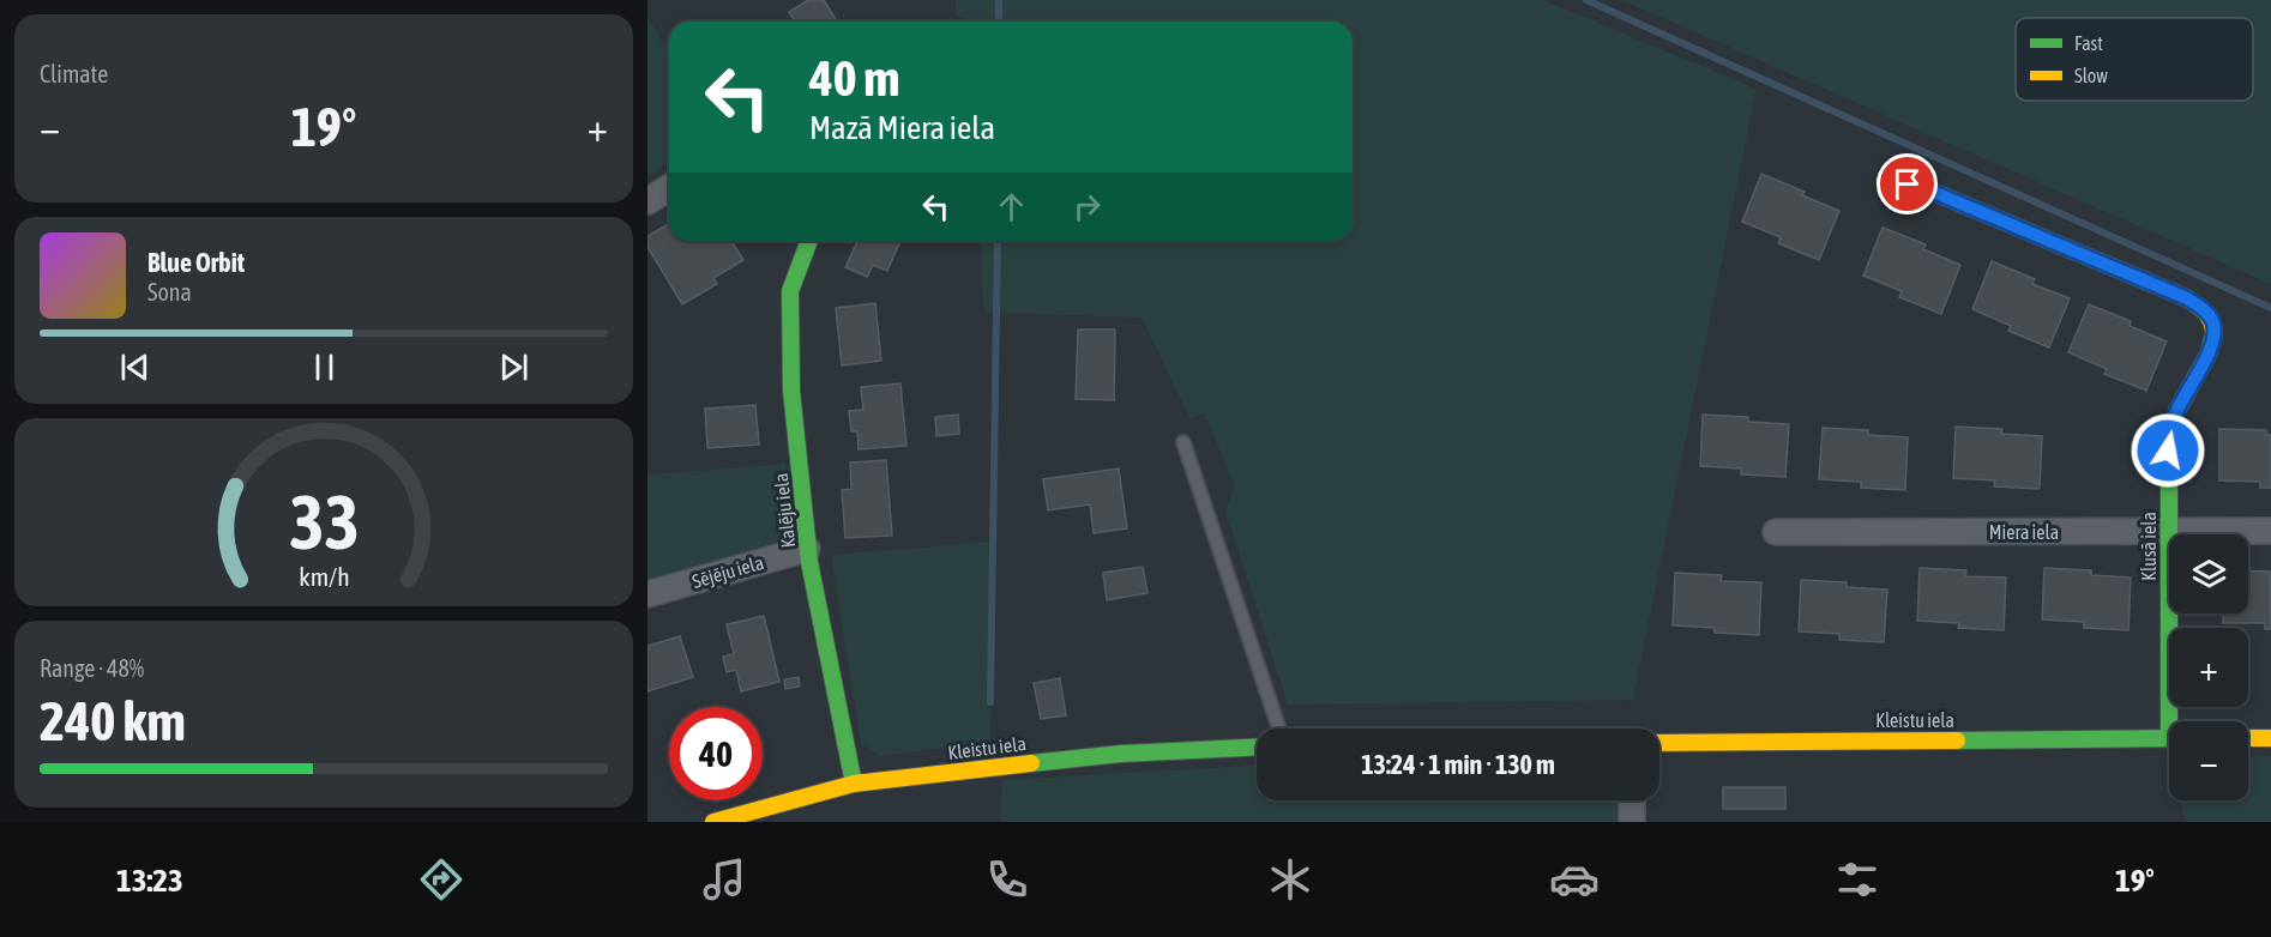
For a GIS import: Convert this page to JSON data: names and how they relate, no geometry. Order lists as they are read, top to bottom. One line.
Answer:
{"streets":{"street":["Kalēju iela","Miera iela","Klusā iela","Sējēju iela","Kleistu iela"]},"crossings":[["Kalēju iela","Sējēju iela"],["Kalēju iela","Kleistu iela"],["Miera iela","Klusā iela"]],"legend":["Fast","Slow"],"page":{"tile":["Climate",["Range · 48%","240 km"]],"turn":["40 m","Mazā Miera iela"],"heat":["−","19°","+"],"song":["Blue Orbit","Sona"],"map_buttons":["+","−"],"limit":"40","trip":"13:24 · 1 min · 130 m","tabs":["13:23","19°"],"gauge":["33","km/h"]}}
